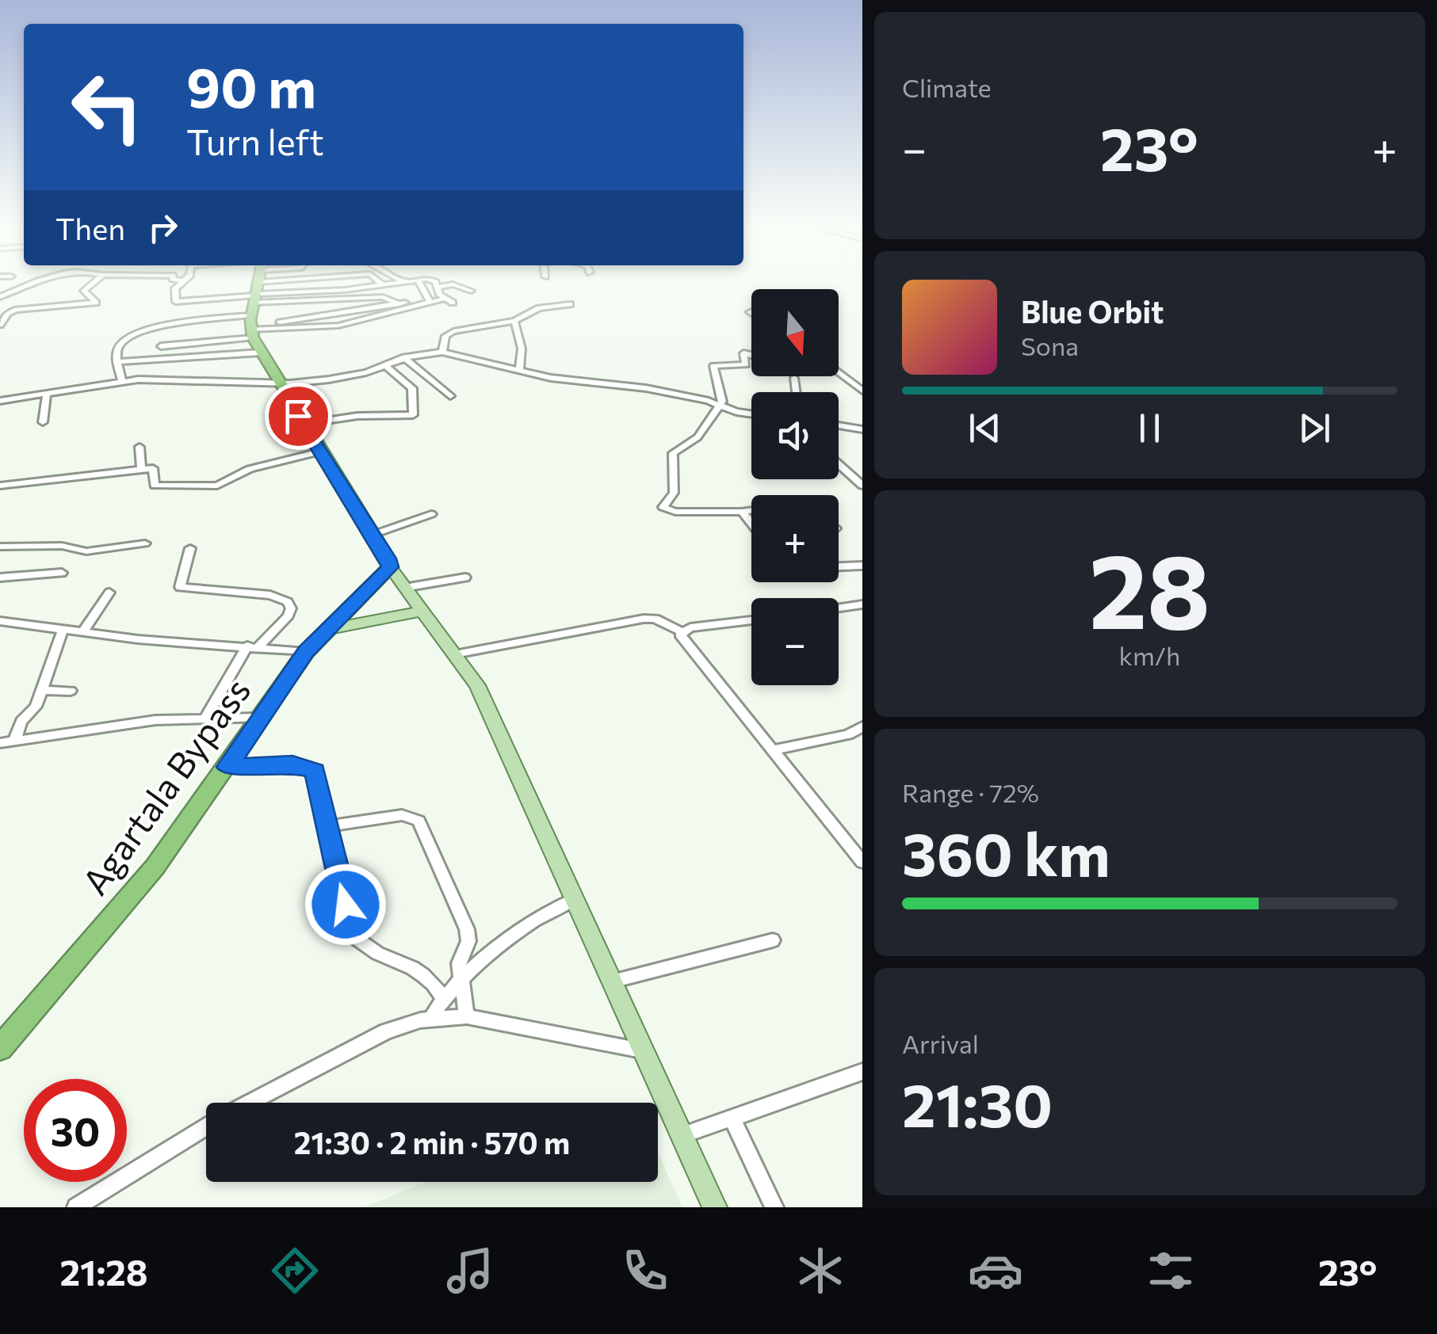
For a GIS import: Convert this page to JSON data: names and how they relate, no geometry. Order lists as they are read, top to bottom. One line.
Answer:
{"streets":{"highway":["Agartala Bypass"]},"north":"bottom","page":{"tile":["Climate",["28","km/h"],["Range · 72%","360 km"],["Arrival","21:30"]],"turn":["90 m","Turn left"],"heat":["−","23°","+"],"then":"Then","song":["Blue Orbit","Sona"],"map_buttons":["+","−"],"limit":"30","trip":"21:30 · 2 min · 570 m","tabs":["21:28","23°"]}}
